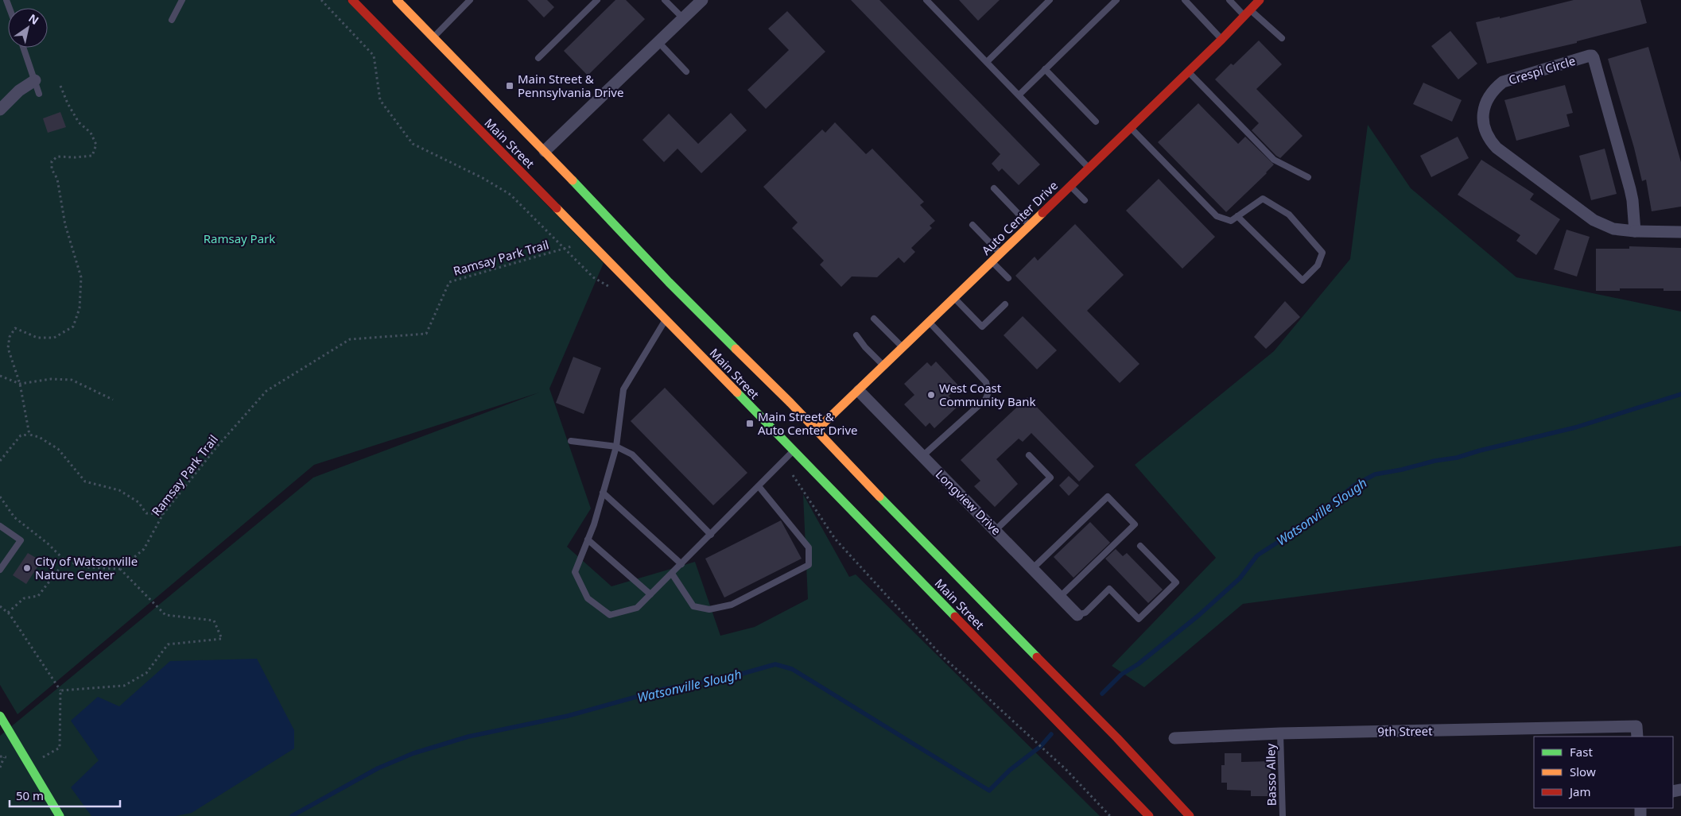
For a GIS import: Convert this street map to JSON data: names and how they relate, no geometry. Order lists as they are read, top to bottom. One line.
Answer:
{"streets":{"main road":["Main Street","Auto Center Drive"],"street":["Crespi Circle","Longview Drive","9th Street"],"lane":["Basso Alley"],"path":["Ramsay Park Trail"]},"crossings":[["Main Street","Auto Center Drive"],["Main Street","Ramsay Park Trail"],["Auto Center Drive","Longview Drive"],["9th Street","Basso Alley"]],"water":["Watsonville Slough"],"parks":["Ramsay Park"],"places":{"transit":["Main Street & Pennsylvania Drive","Main Street & Auto Center Drive"],"other":["West Coast Community Bank","City of Watsonville Nature Center"]},"legend":["Fast","Slow","Jam"],"scale_bar":"50 m","north":"top right"}
